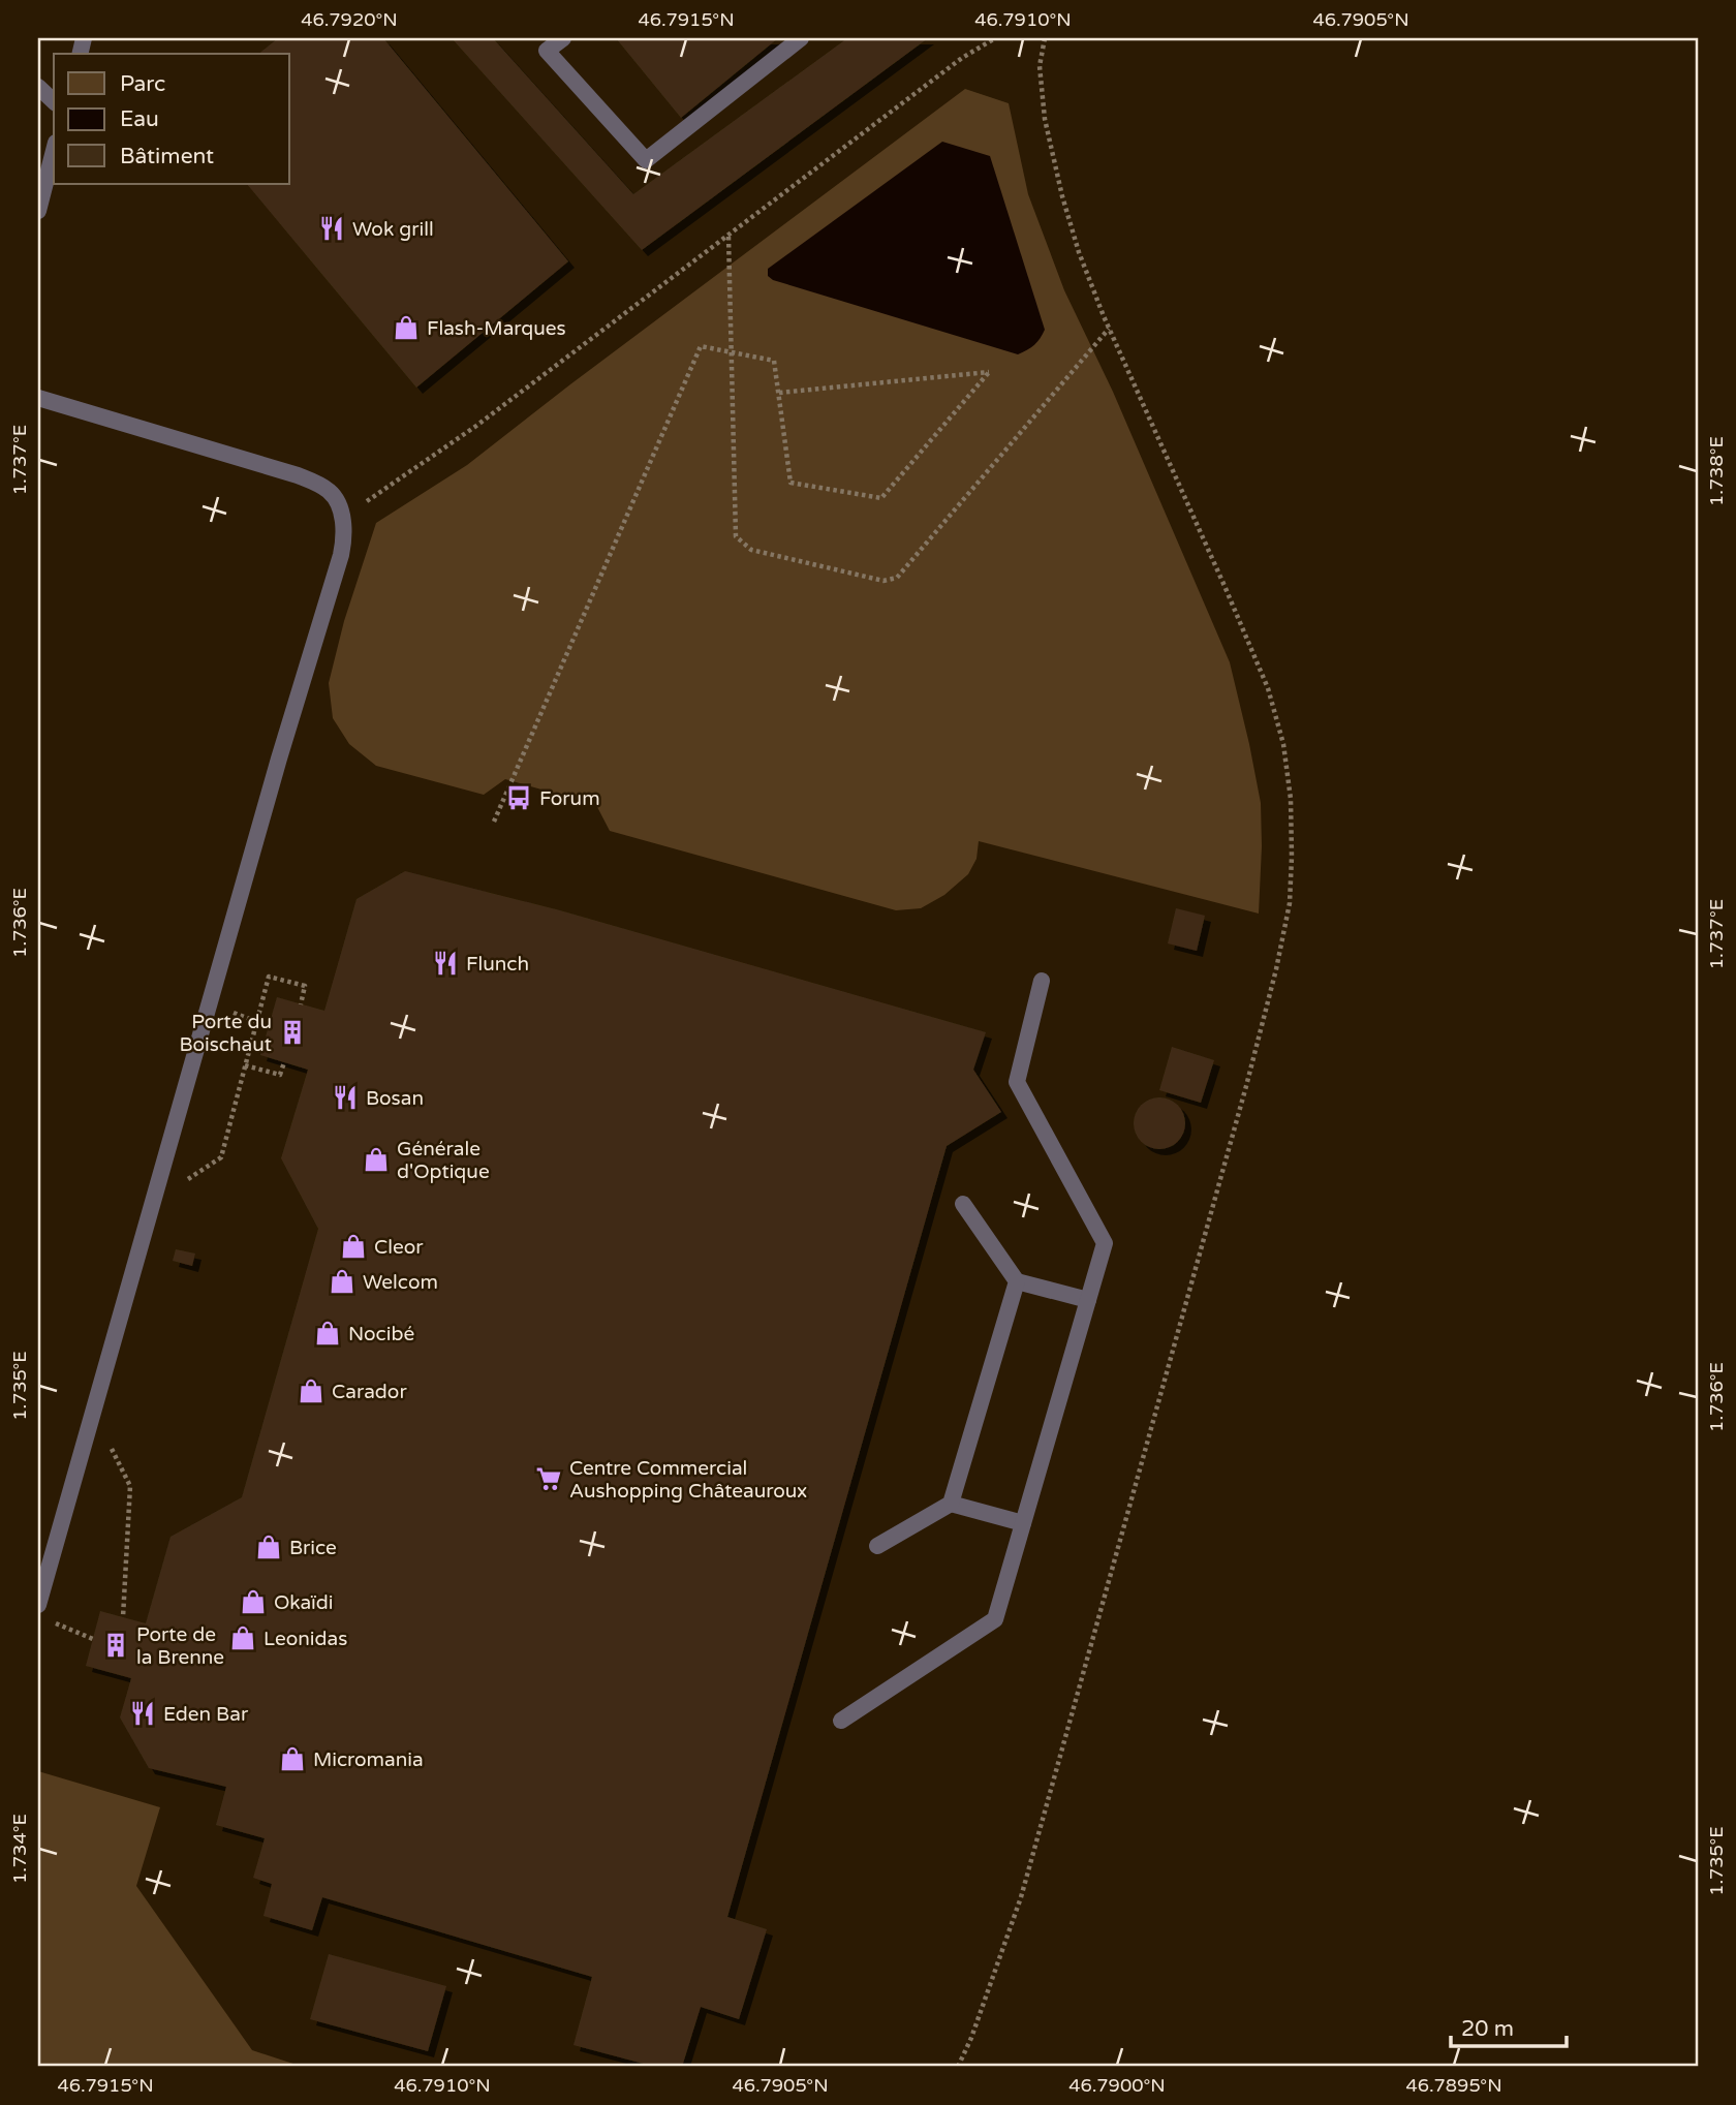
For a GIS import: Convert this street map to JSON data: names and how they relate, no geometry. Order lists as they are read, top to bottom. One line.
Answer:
{"places":{"restaurant":["Wok grill","Flunch","Bosan","Eden Bar"],"shop":["Flash-Marques","Générale d'Optique","Cleor","Welcom","Nocibé","Carador","Brice","Okaïdi","Leonidas","Micromania"],"bus stop":["Forum"],"building":["Porte du Boischaut","Porte de la Brenne"],"supermarket":["Centre Commercial Aushopping Châteauroux"]},"legend":["Parc","Eau","Bâtiment"],"scale_bar":"20 m","coordinates":["46.7920°N","46.7915°N","46.7910°N","46.7905°N","1.737°E","1.738°E","1.736°E","1.735°E","1.734°E","46.7900°N","46.7895°N"]}
